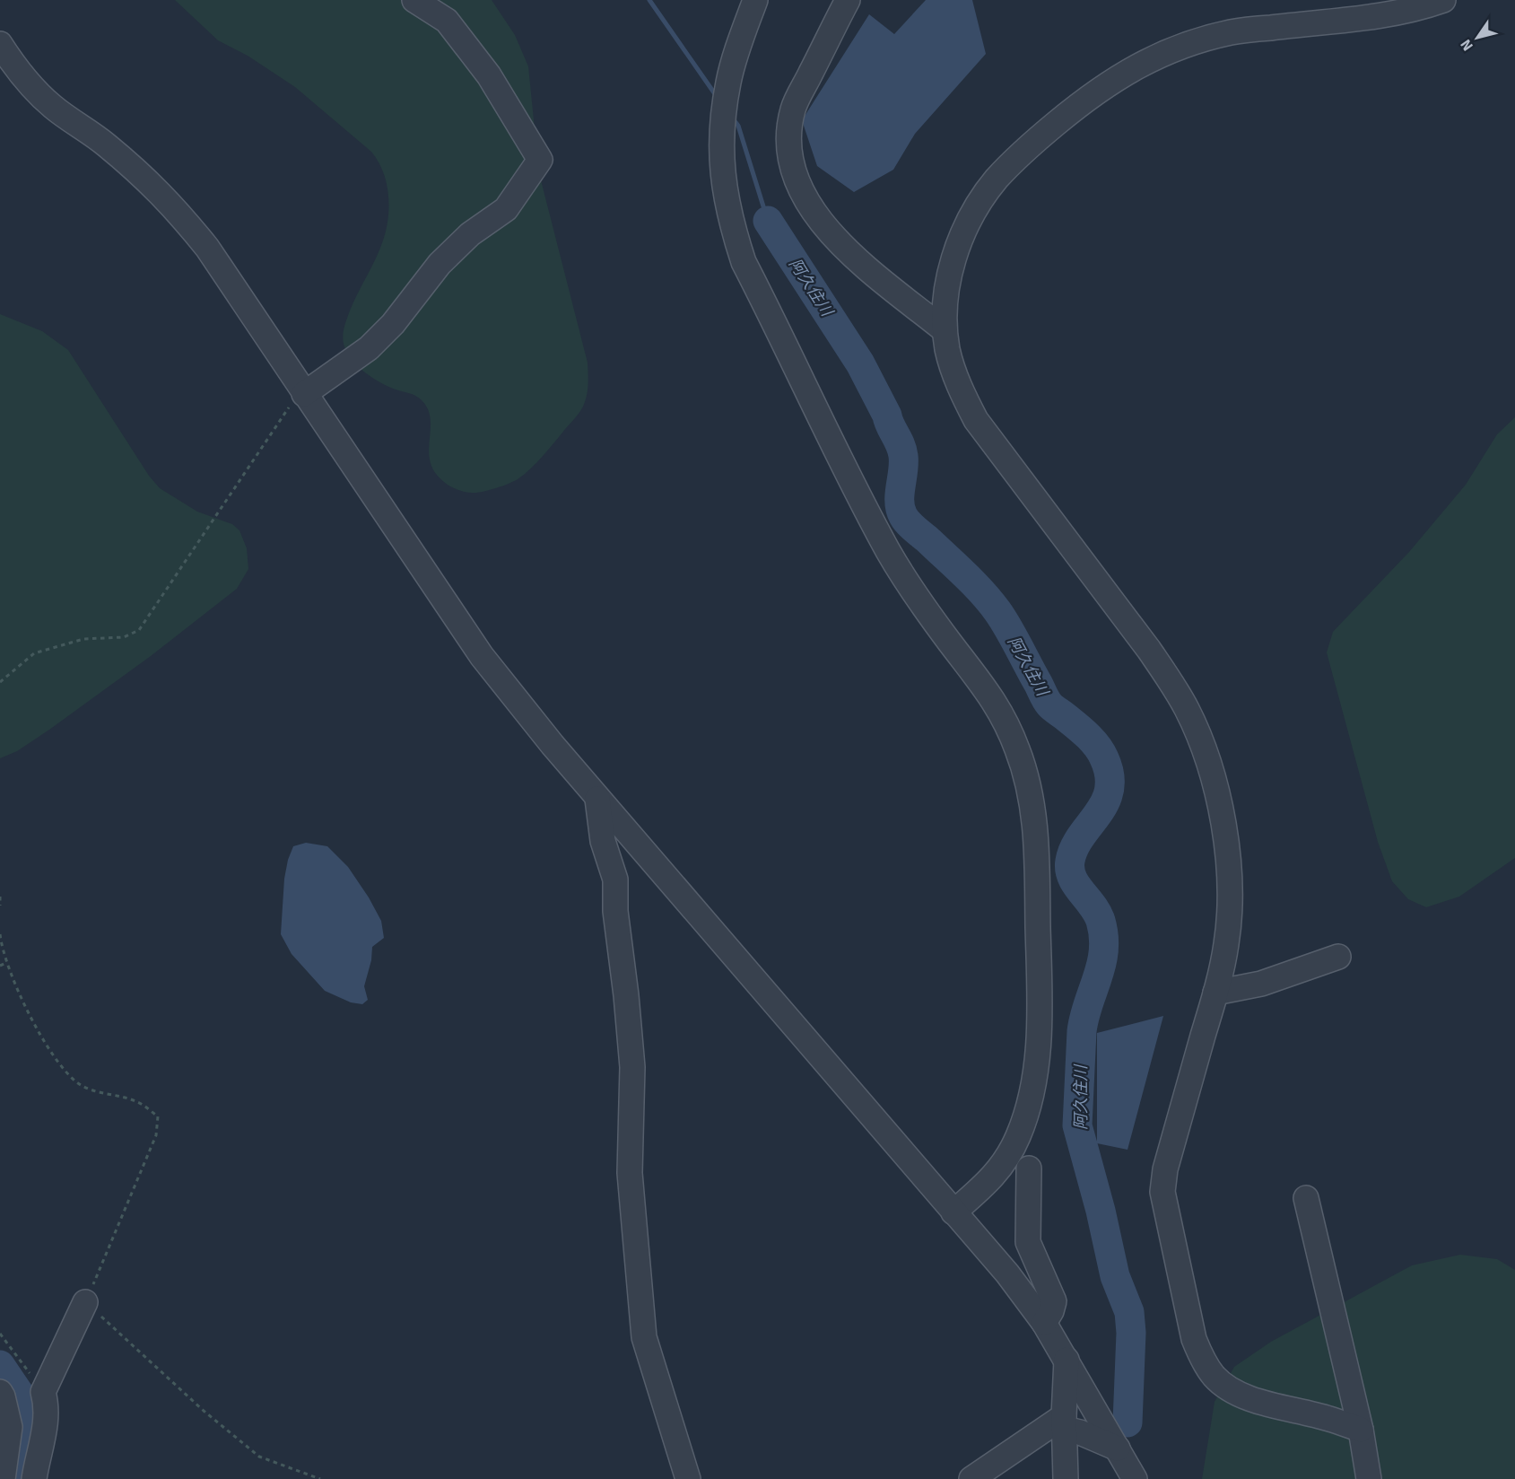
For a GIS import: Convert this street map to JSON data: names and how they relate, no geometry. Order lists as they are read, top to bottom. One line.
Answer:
{"water":["阿久住川"],"north":"bottom left"}
